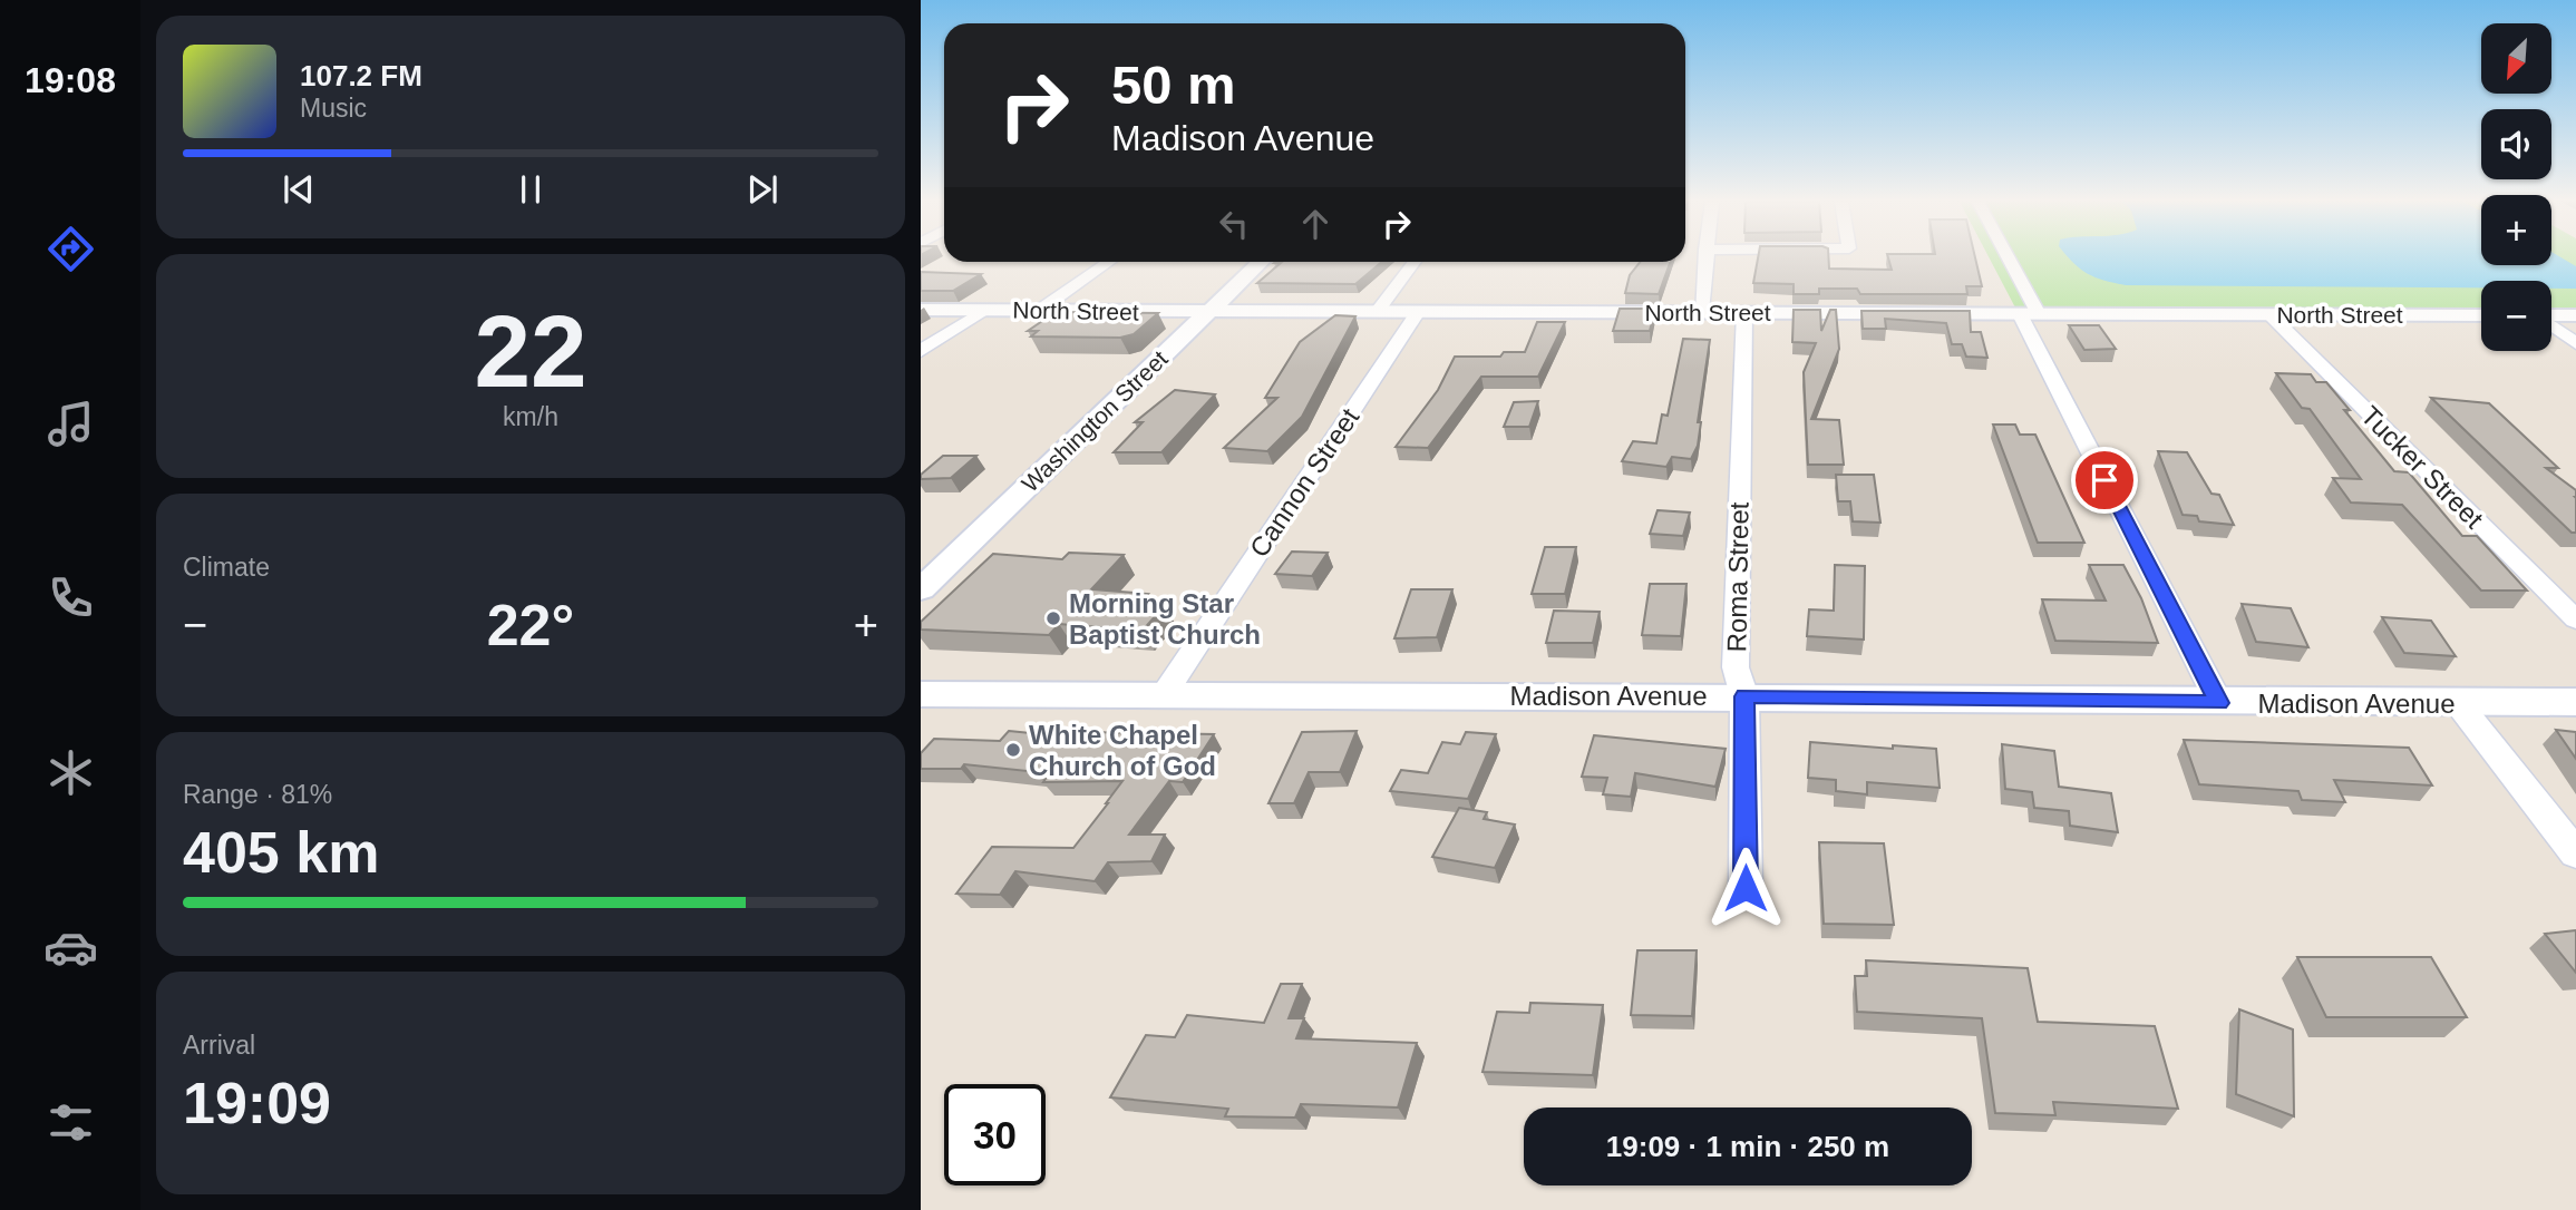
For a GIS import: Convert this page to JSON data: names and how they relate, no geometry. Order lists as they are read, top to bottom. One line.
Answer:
{"streets":{"street":["North Street","Washington Street","Tucker Street","Cannon Street","Roma Street","Madison Avenue"]},"crossings":[["North Street","Washington Street"],["North Street","Tucker Street"],["North Street","Cannon Street"],["North Street","Roma Street"],["Cannon Street","Madison Avenue"],["Roma Street","Madison Avenue"]],"places":["Morning Star Baptist Church","White Chapel Church of God"],"north":"bottom left","page":{"tabs":"19:08","map_buttons":["+","−"],"turn":["50 m","Madison Avenue"],"song":["107.2 FM","Music"],"tile":[["22","km/h"],"Climate",["Range · 81%","405 km"],["Arrival","19:09"]],"heat":["−","22°","+"],"limit":"30","trip":"19:09 · 1 min · 250 m"}}
